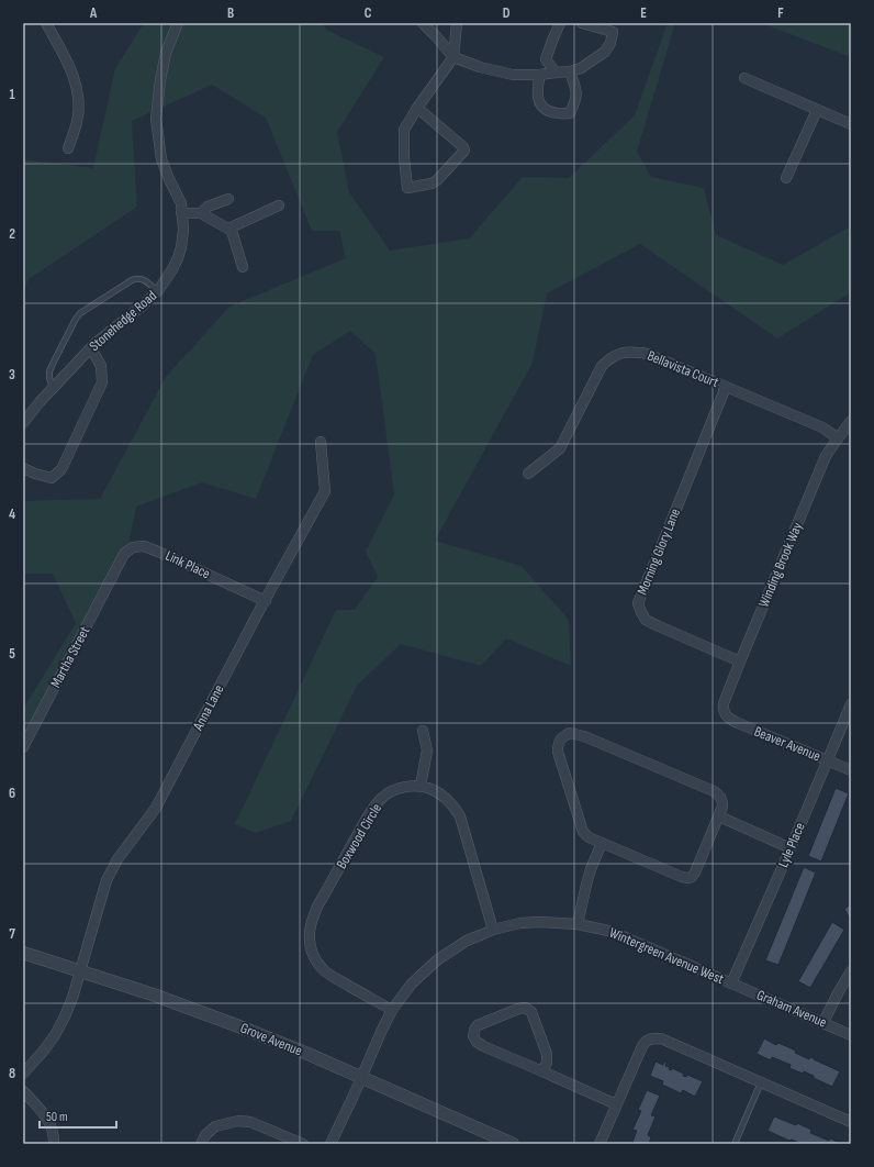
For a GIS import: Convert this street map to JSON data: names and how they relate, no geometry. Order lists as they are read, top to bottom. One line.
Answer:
{"streets":{"street":["Stonehedge Road","Bellavista Court","Morning Glory Lane","Link Place","Winding Brook Way","Martha Street","Anna Lane","Beaver Avenue","Boxwood Circle","Lyle Place","Wintergreen Avenue West","Graham Avenue","Grove Avenue"]},"crossings":[["Bellavista Court","Morning Glory Lane"],["Bellavista Court","Winding Brook Way"],["Morning Glory Lane","Winding Brook Way"],["Link Place","Martha Street"],["Link Place","Anna Lane"],["Winding Brook Way","Beaver Avenue"],["Anna Lane","Grove Avenue"],["Beaver Avenue","Lyle Place"],["Boxwood Circle","Wintergreen Avenue West"],["Lyle Place","Wintergreen Avenue West"],["Lyle Place","Graham Avenue"],["Wintergreen Avenue West","Graham Avenue"],["Wintergreen Avenue West","Grove Avenue"]],"scale_bar":"50 m","grid":{"columns":["A","B","C","D","E","F"],"rows":["1","2","3","4","5","6","7","8"]}}
